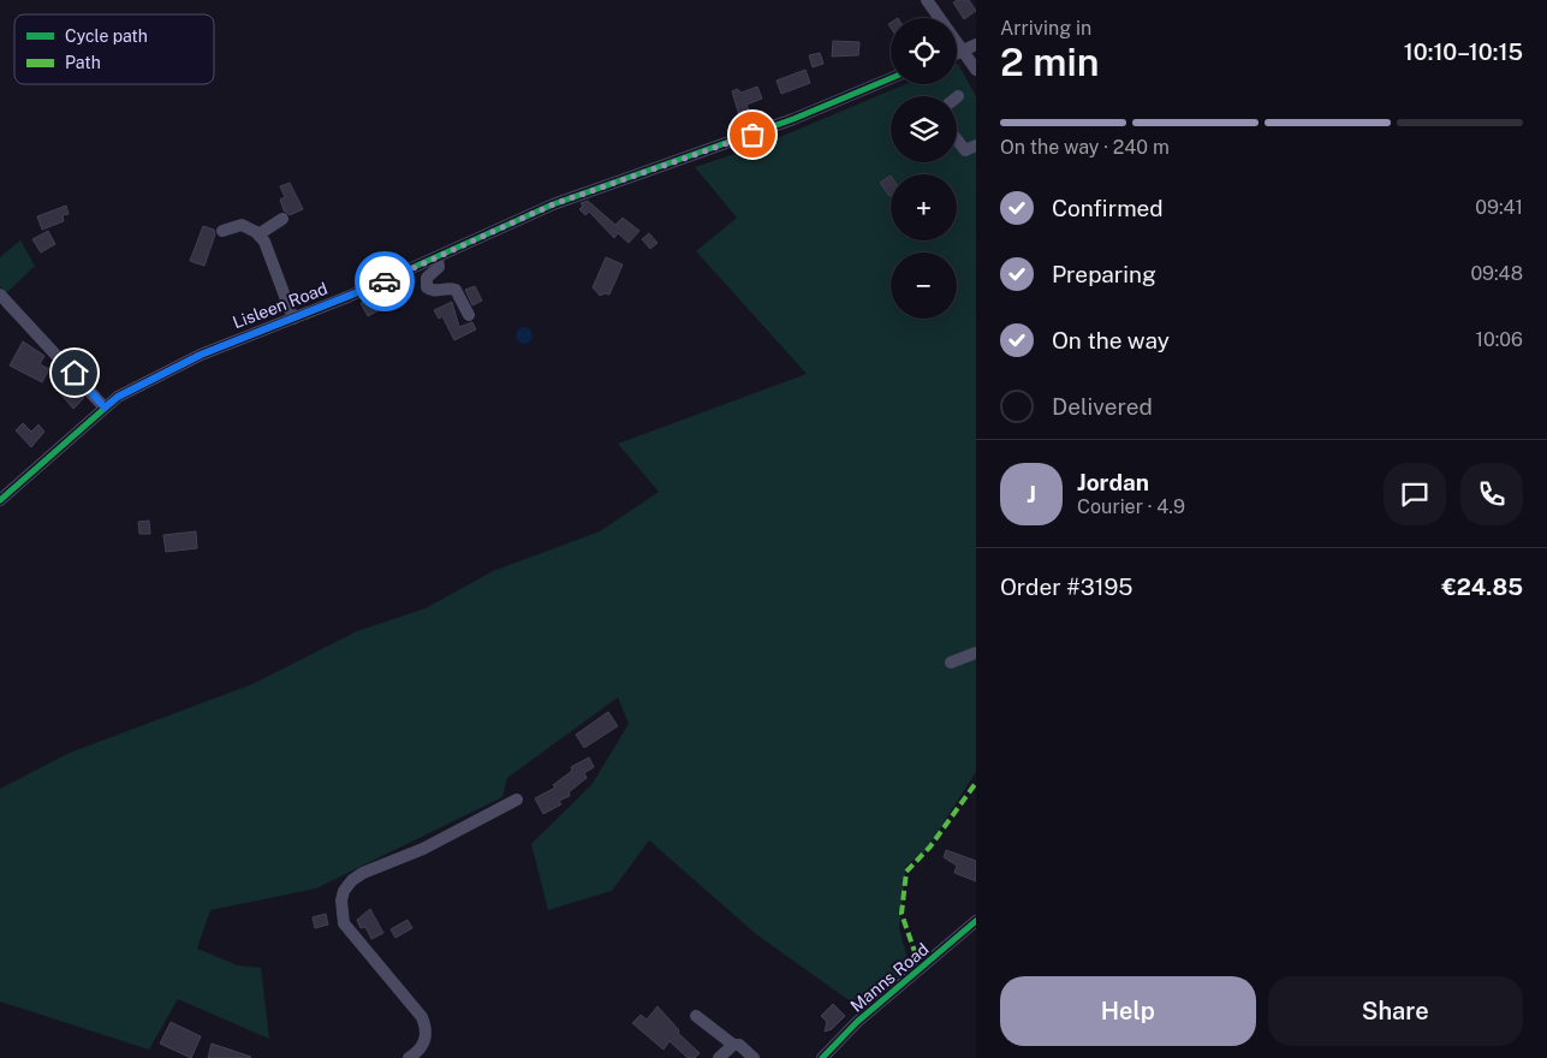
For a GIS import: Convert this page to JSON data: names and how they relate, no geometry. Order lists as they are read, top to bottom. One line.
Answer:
{"streets":{"street":["Lisleen Road","Manns Road"]},"legend":["Cycle path","Path"],"page":{"heading":["2 min","Arriving in","10:10–10:15"],"panel":["Jordan","Courier · 4.9","Order #3195","€24.85"],"map_buttons":["+","−"],"bar":"On the way · 240 m","list":[["Confirmed","09:41"],["Preparing","09:48"],["On the way","10:06"],"Delivered"],"round":"J","buttons":["Help","Share"]}}
